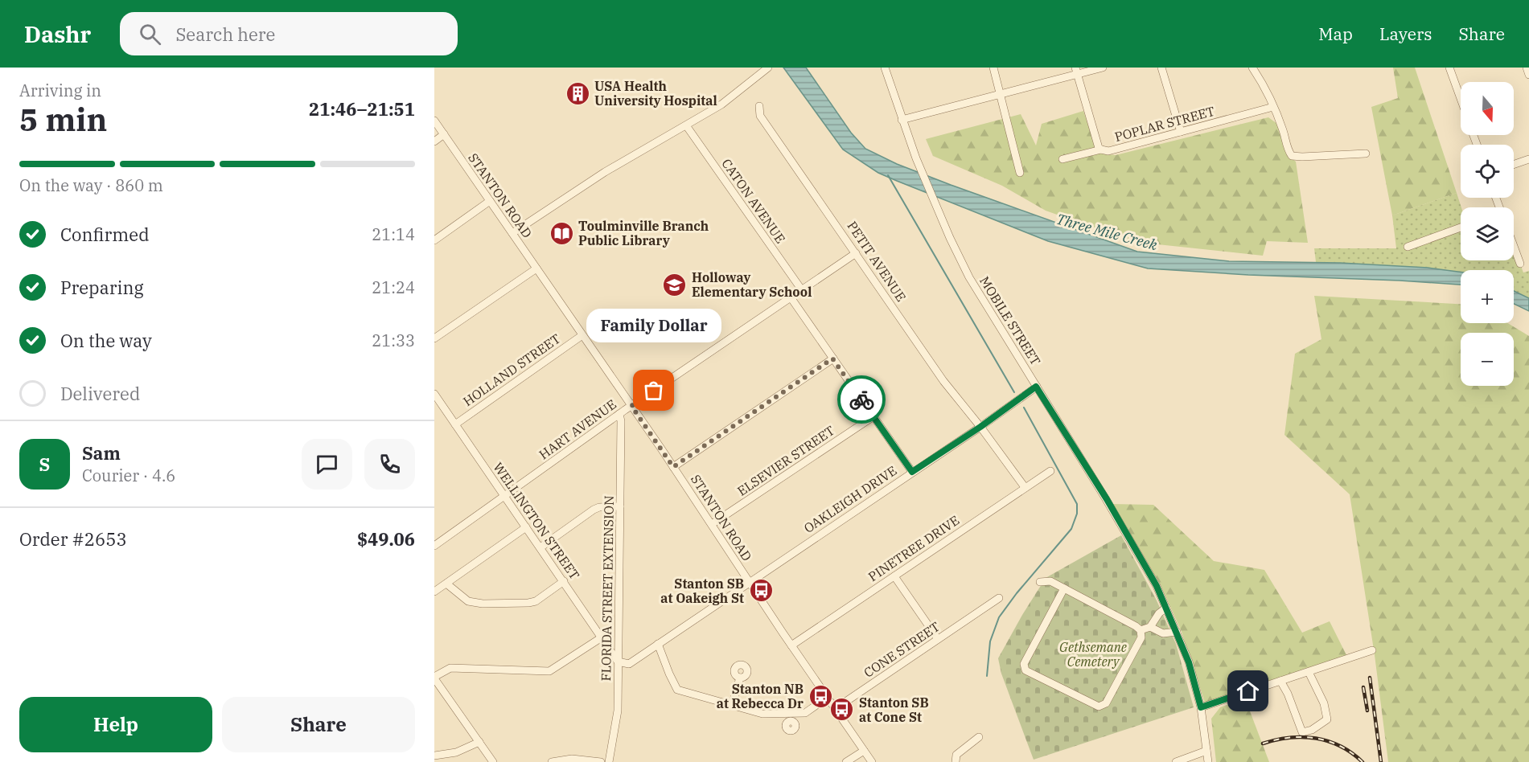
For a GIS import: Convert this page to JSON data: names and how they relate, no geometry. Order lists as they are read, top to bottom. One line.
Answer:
{"streets":{"street":["POPLAR STREET","STANTON ROAD","CATON AVENUE","PETIT AVENUE","MOBILE STREET","HOLLAND STREET","HART AVENUE","ELSEVIER STREET","OAKLEIGH DRIVE","WELLINGTON STREET","PINETREE DRIVE","FLORIDA STREET EXTENSION","CONE STREET"]},"crossings":[["STANTON ROAD","HOLLAND STREET"],["STANTON ROAD","HART AVENUE"],["STANTON ROAD","ELSEVIER STREET"],["STANTON ROAD","OAKLEIGH DRIVE"],["STANTON ROAD","PINETREE DRIVE"],["STANTON ROAD","CONE STREET"],["CATON AVENUE","HART AVENUE"],["PETIT AVENUE","HART AVENUE"],["PETIT AVENUE","OAKLEIGH DRIVE"],["PETIT AVENUE","PINETREE DRIVE"],["MOBILE STREET","OAKLEIGH DRIVE"],["HOLLAND STREET","WELLINGTON STREET"],["HART AVENUE","WELLINGTON STREET"],["HART AVENUE","FLORIDA STREET EXTENSION"],["OAKLEIGH DRIVE","WELLINGTON STREET"],["OAKLEIGH DRIVE","FLORIDA STREET EXTENSION"],["WELLINGTON STREET","FLORIDA STREET EXTENSION"]],"water":["Three Mile Creek"],"parks":["Gethsemane Cemetery"],"places":{"building":["USA Health University Hospital"],"library":["Toulminville Branch Public Library"],"school or university":["Holloway Elementary School"],"other":["Family Dollar"],"bus stop":["Stanton SB at Oakeigh St","Stanton NB at Rebecca Dr","Stanton SB at Cone St"]},"north":"bottom","page":{"header":"Dashr","search":"Search here","nav":["Map","Layers","Share"],"heading":["5 min","Arriving in","21:46–21:51"],"panel":["Sam","Courier · 4.6","Order #2653","$49.06"],"map_buttons":["+","−"],"bar":"On the way · 860 m","list":[["Confirmed","21:14"],["Preparing","21:24"],["On the way","21:33"],"Delivered"],"bubble":"Family Dollar","round":"S","buttons":["Help","Share"]}}
